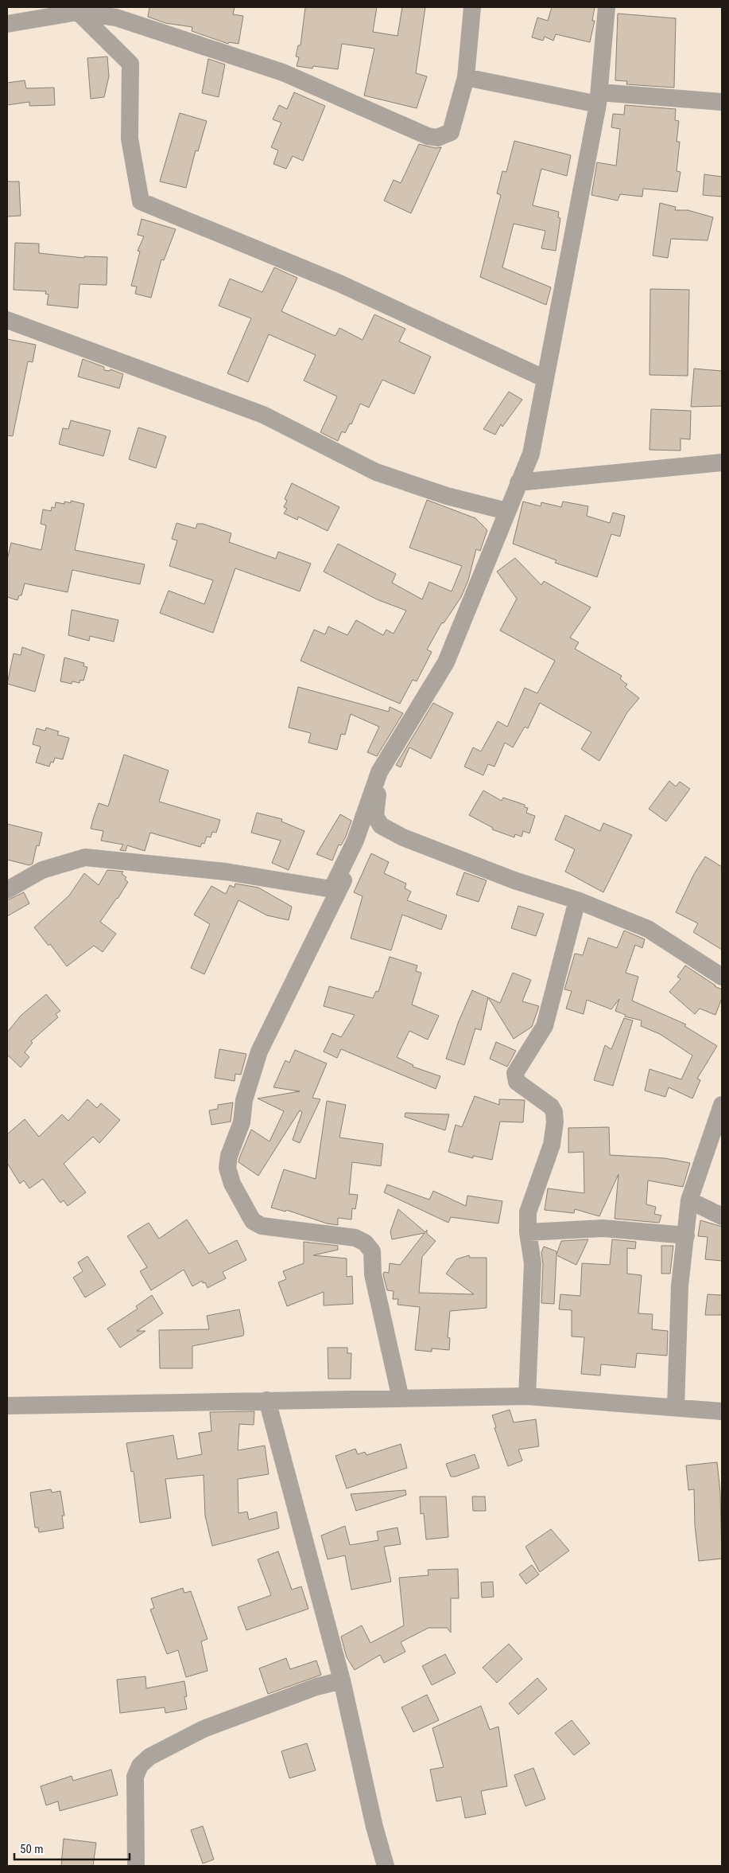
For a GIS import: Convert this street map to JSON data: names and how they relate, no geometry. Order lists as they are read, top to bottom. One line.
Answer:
{"scale_bar":"50 m"}
